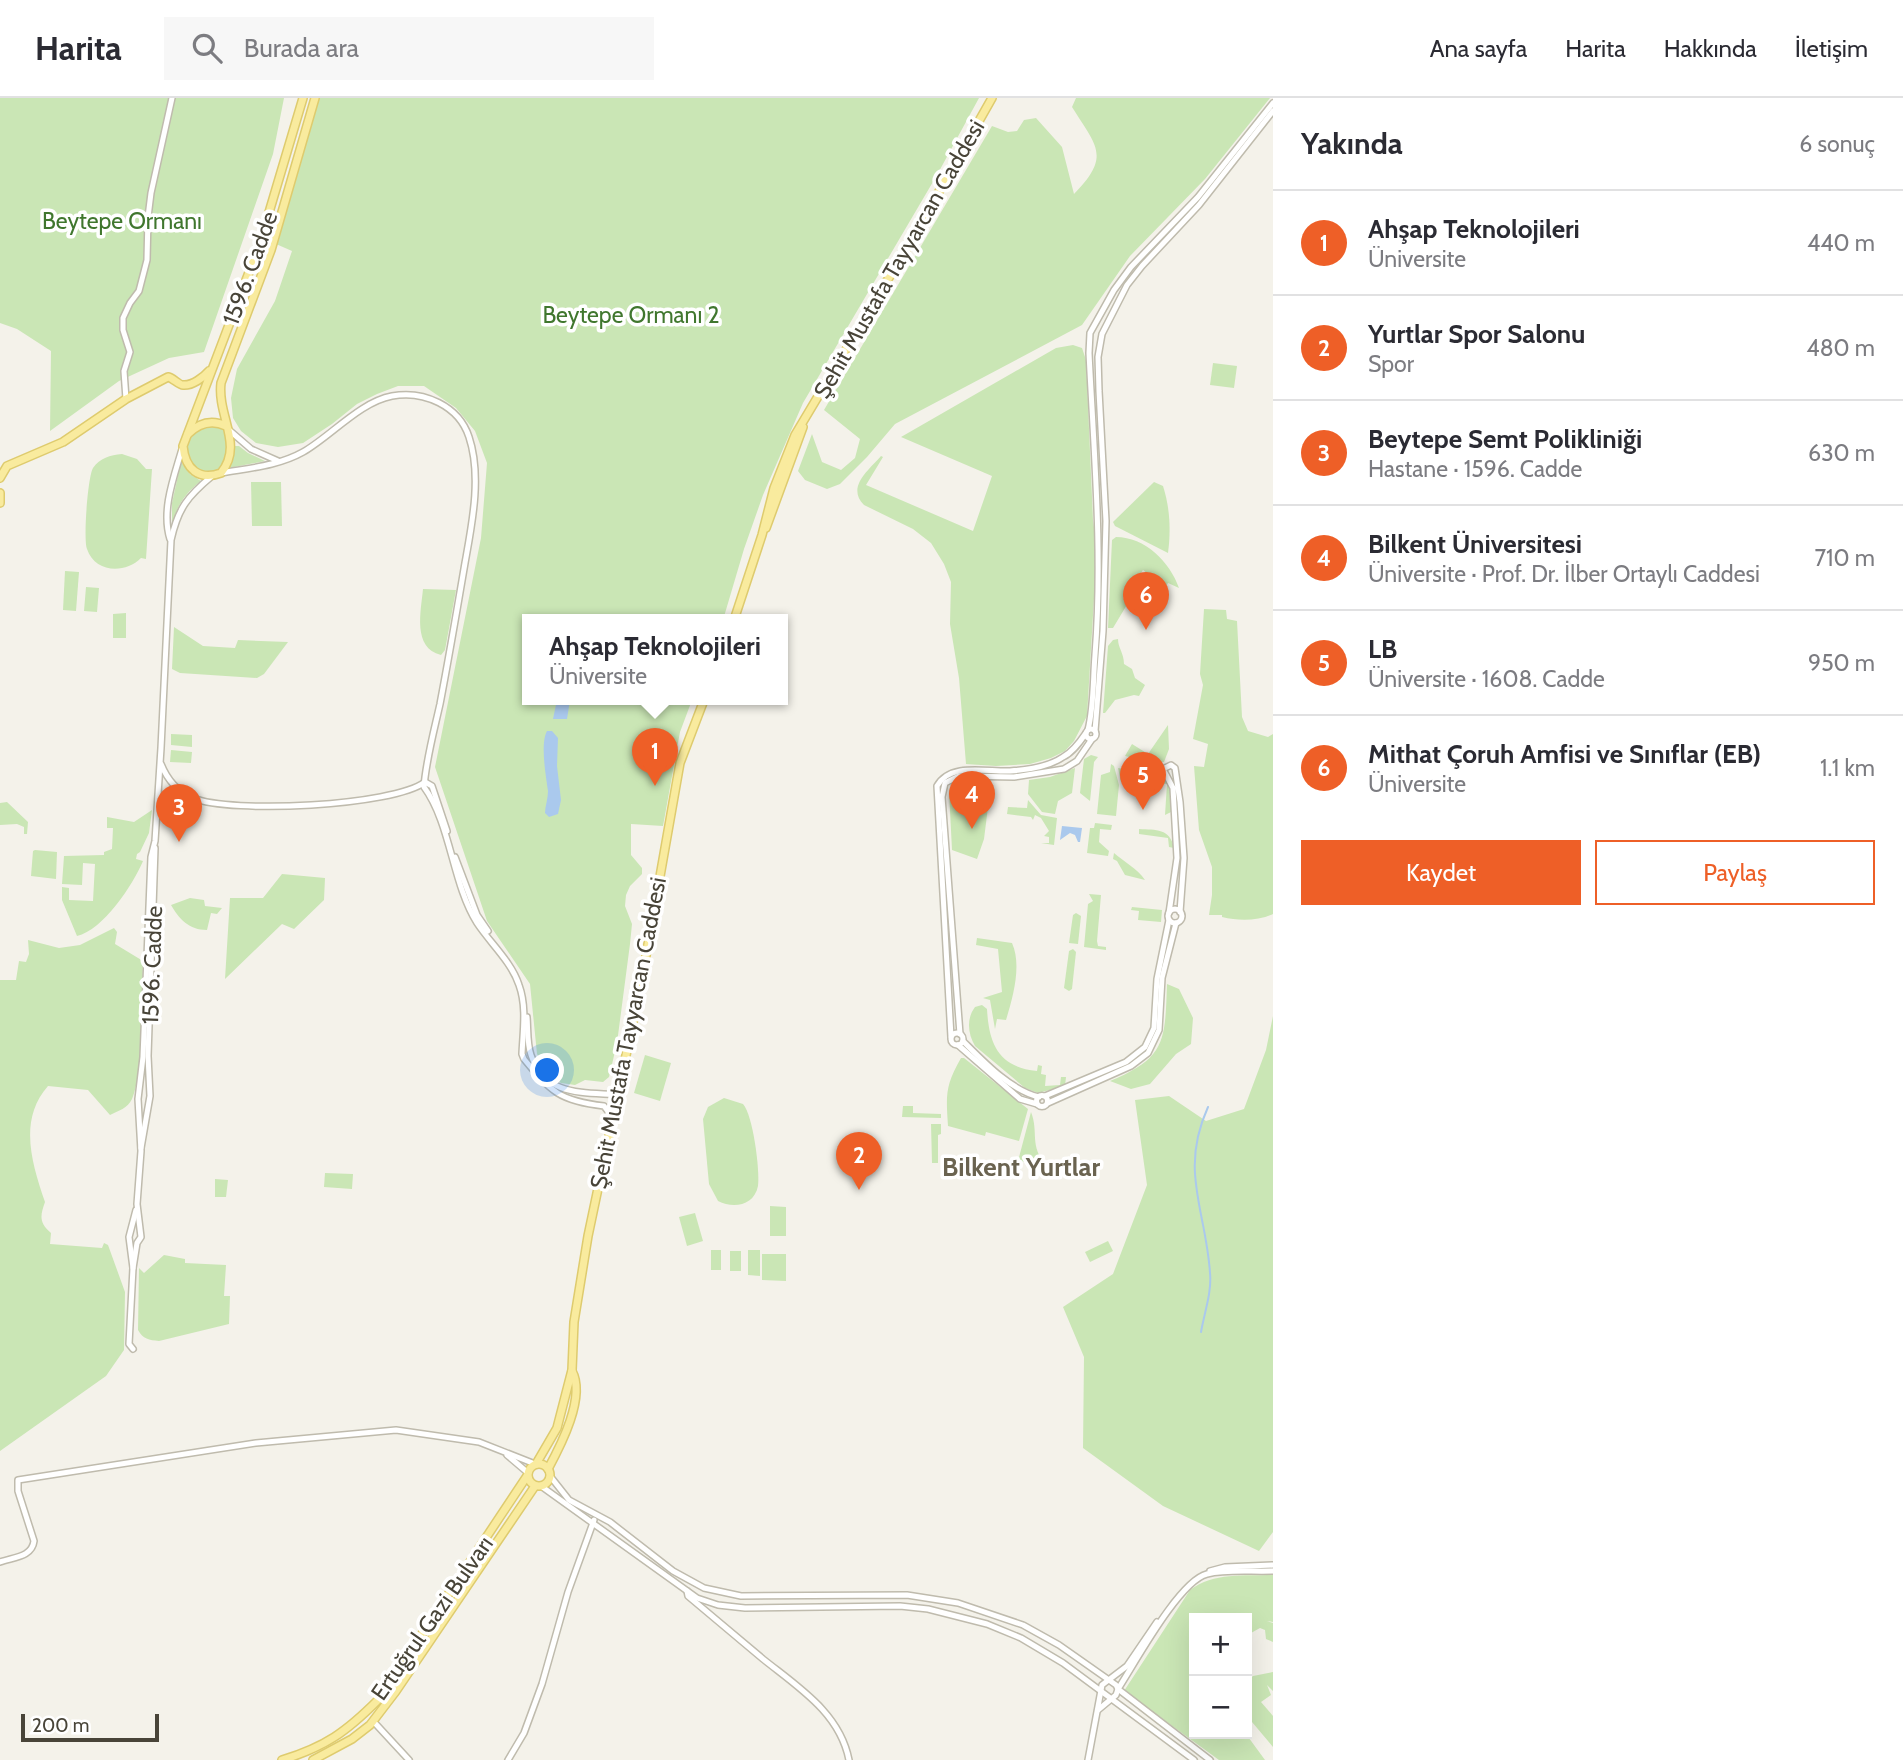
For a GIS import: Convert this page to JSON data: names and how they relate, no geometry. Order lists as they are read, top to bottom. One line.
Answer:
{"streets":{"main road":["Şehit Mustafa Tayyarcan Caddesi","1596. Cadde","Ertuğrul Gazi Bulvarı"]},"crossings":[["Şehit Mustafa Tayyarcan Caddesi","Ertuğrul Gazi Bulvarı"]],"districts":["Bilkent Yurtlar"],"parks":["Beytepe Ormanı","Beytepe Ormanı 2"],"scale_bar":"200 m","page":{"header":"Harita","search":"Burada ara","nav":["Ana sayfa","Harita","Hakkında","İletişim"],"heading":["Yakında","6 sonuç"],"list":[{"mark":"1","name":"Ahşap Teknolojileri","note":"Üniversite","value":"440 m"},{"mark":"2","name":"Yurtlar Spor Salonu","note":"Spor","value":"480 m"},{"mark":"3","name":"Beytepe Semt Polikliniği","note":"Hastane · 1596. Cadde","value":"630 m"},{"mark":"4","name":"Bilkent Üniversitesi","note":"Üniversite · Prof. Dr. İlber Ortaylı Caddesi","value":"710 m"},{"mark":"5","name":"LB","note":"Üniversite · 1608. Cadde","value":"950 m"},{"mark":"6","name":"Mithat Çoruh Amfisi ve Sınıflar (EB)","note":"Üniversite","value":"1.1 km"}],"pins":["6","1","5","4","3","2"],"popup":["Ahşap Teknolojileri","Üniversite"],"buttons":["Kaydet","Paylaş"],"map_buttons":["+","−"],"scale":"200 m"}}
